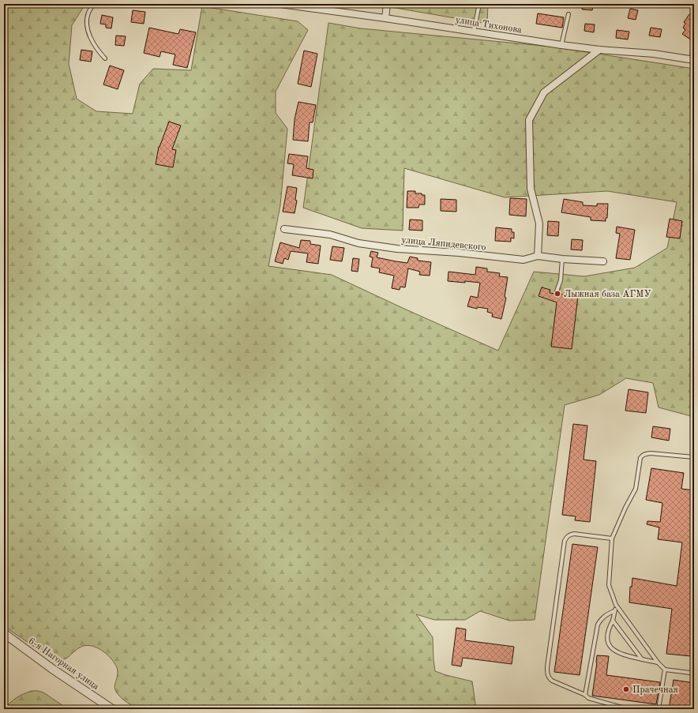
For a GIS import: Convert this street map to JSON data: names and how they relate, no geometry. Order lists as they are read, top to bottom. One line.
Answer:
{"streets":{"street":["улица Тихонова","улица Ляпидевского","6-я Нагорная улица"]},"places":["Лыжная база АГМУ","Прачечная"]}
